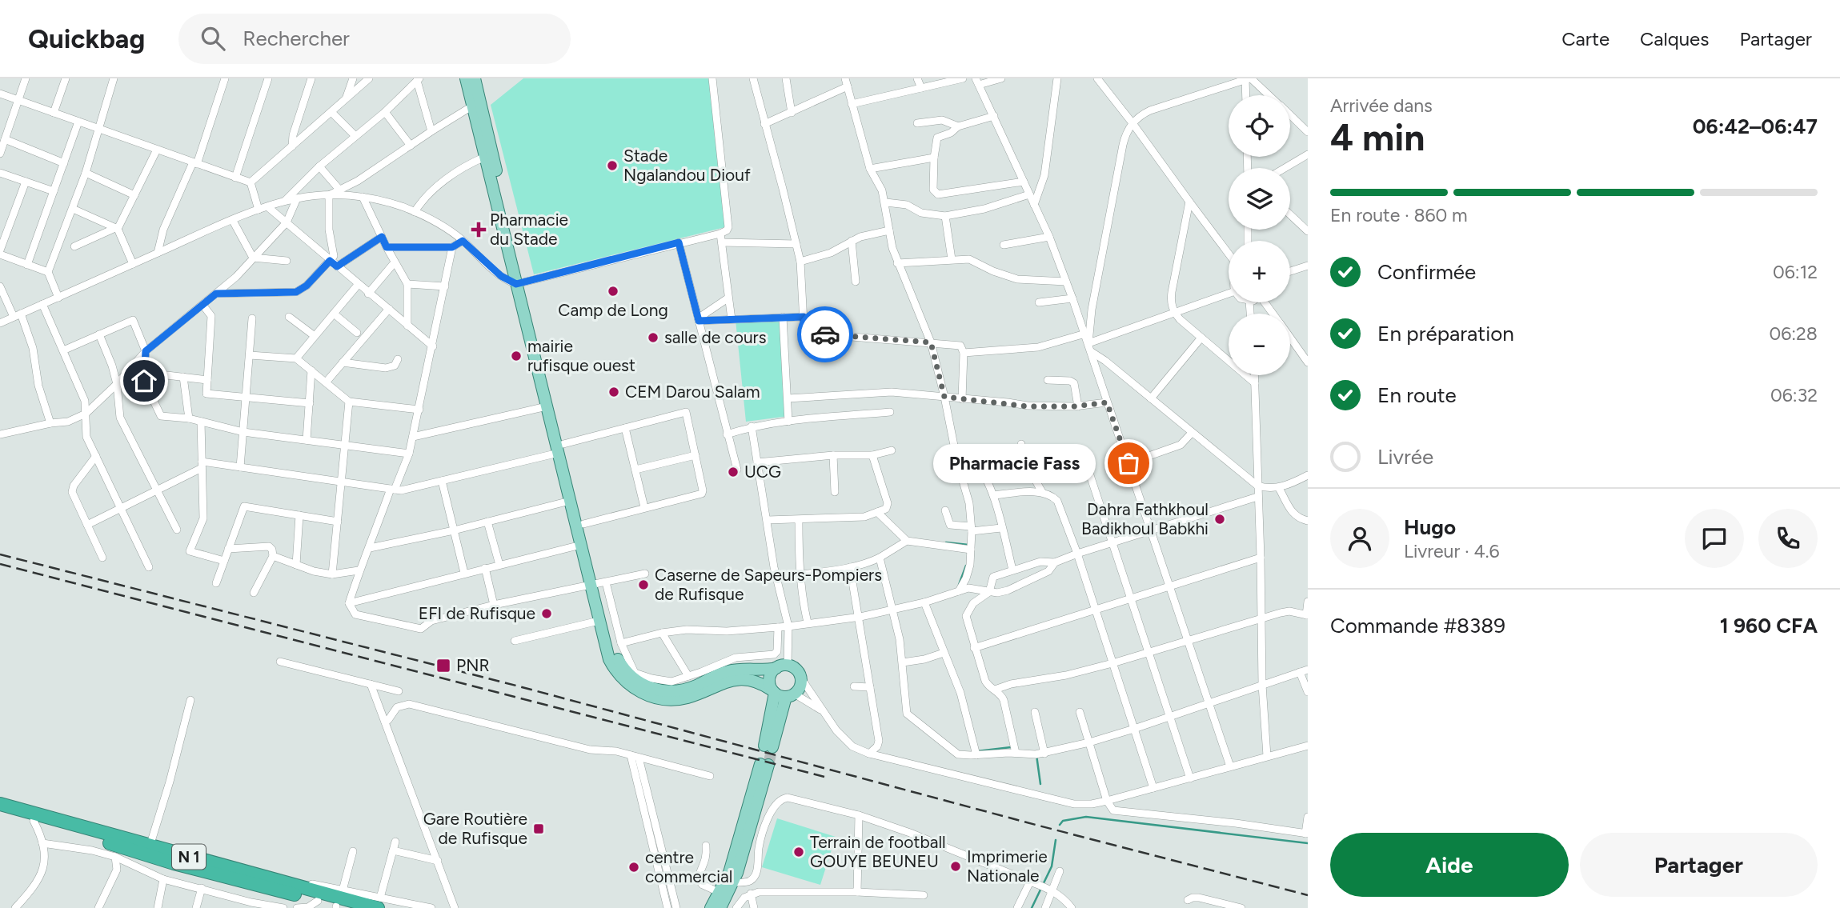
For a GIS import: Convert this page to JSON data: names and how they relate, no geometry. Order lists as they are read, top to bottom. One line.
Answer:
{"streets":{"highway":["N 1"]},"places":{"other":["Stade Ngalandou Diouf","Camp de Long","salle de cours","mairie rufisque ouest","CEM Darou Salam","Pharmacie Fass","UCG","Dahra Fathkhoul Badikhoul Babkhi","Caserne de Sapeurs-Pompiers de Rufisque","EFI de Rufisque","Terrain de football GOUYE BEUNEU","Imprimerie Nationale","centre commercial"],"health":["Pharmacie du Stade"],"transit":["PNR","Gare Routière de Rufisque"]},"page":{"header":"Quickbag","search":"Rechercher","nav":["Carte","Calques","Partager"],"heading":["4 min","Arrivée dans","06:42–06:47"],"panel":["Hugo","Livreur · 4.6","Commande #8389","1 960 CFA"],"map_buttons":["+","−"],"bar":"En route · 860 m","list":[["Confirmée","06:12"],["En préparation","06:28"],["En route","06:32"],"Livrée"],"bubble":"Pharmacie Fass","buttons":["Aide","Partager"]}}
